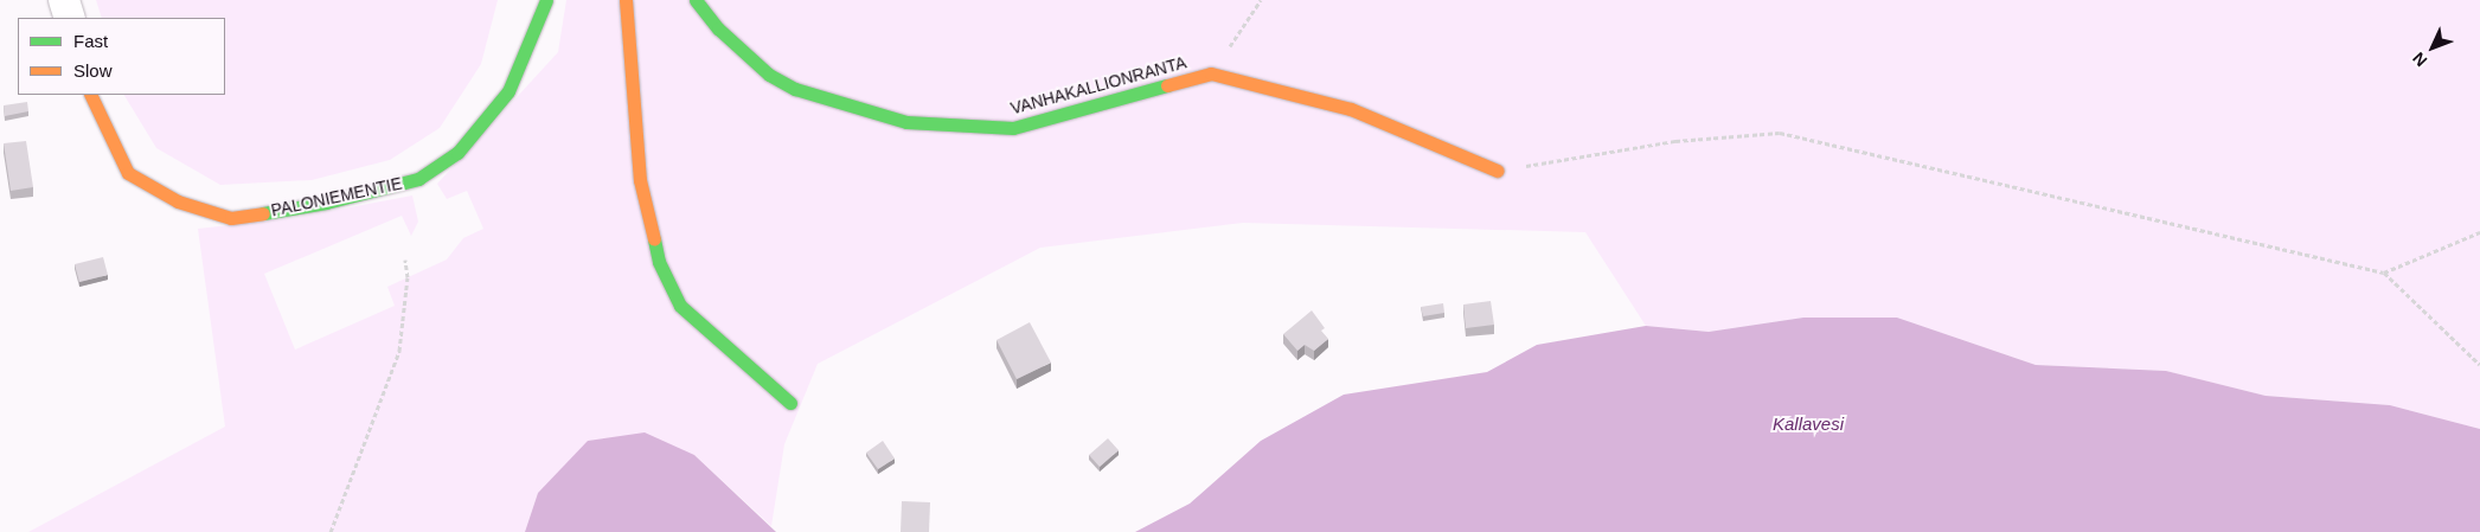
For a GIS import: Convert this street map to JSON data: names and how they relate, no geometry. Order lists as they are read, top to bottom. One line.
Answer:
{"streets":{"street":["VANHAKALLIONRANTA","PALONIEMENTIE"]},"water":["Kallavesi"],"legend":["Fast","Slow"],"north":"bottom left"}
